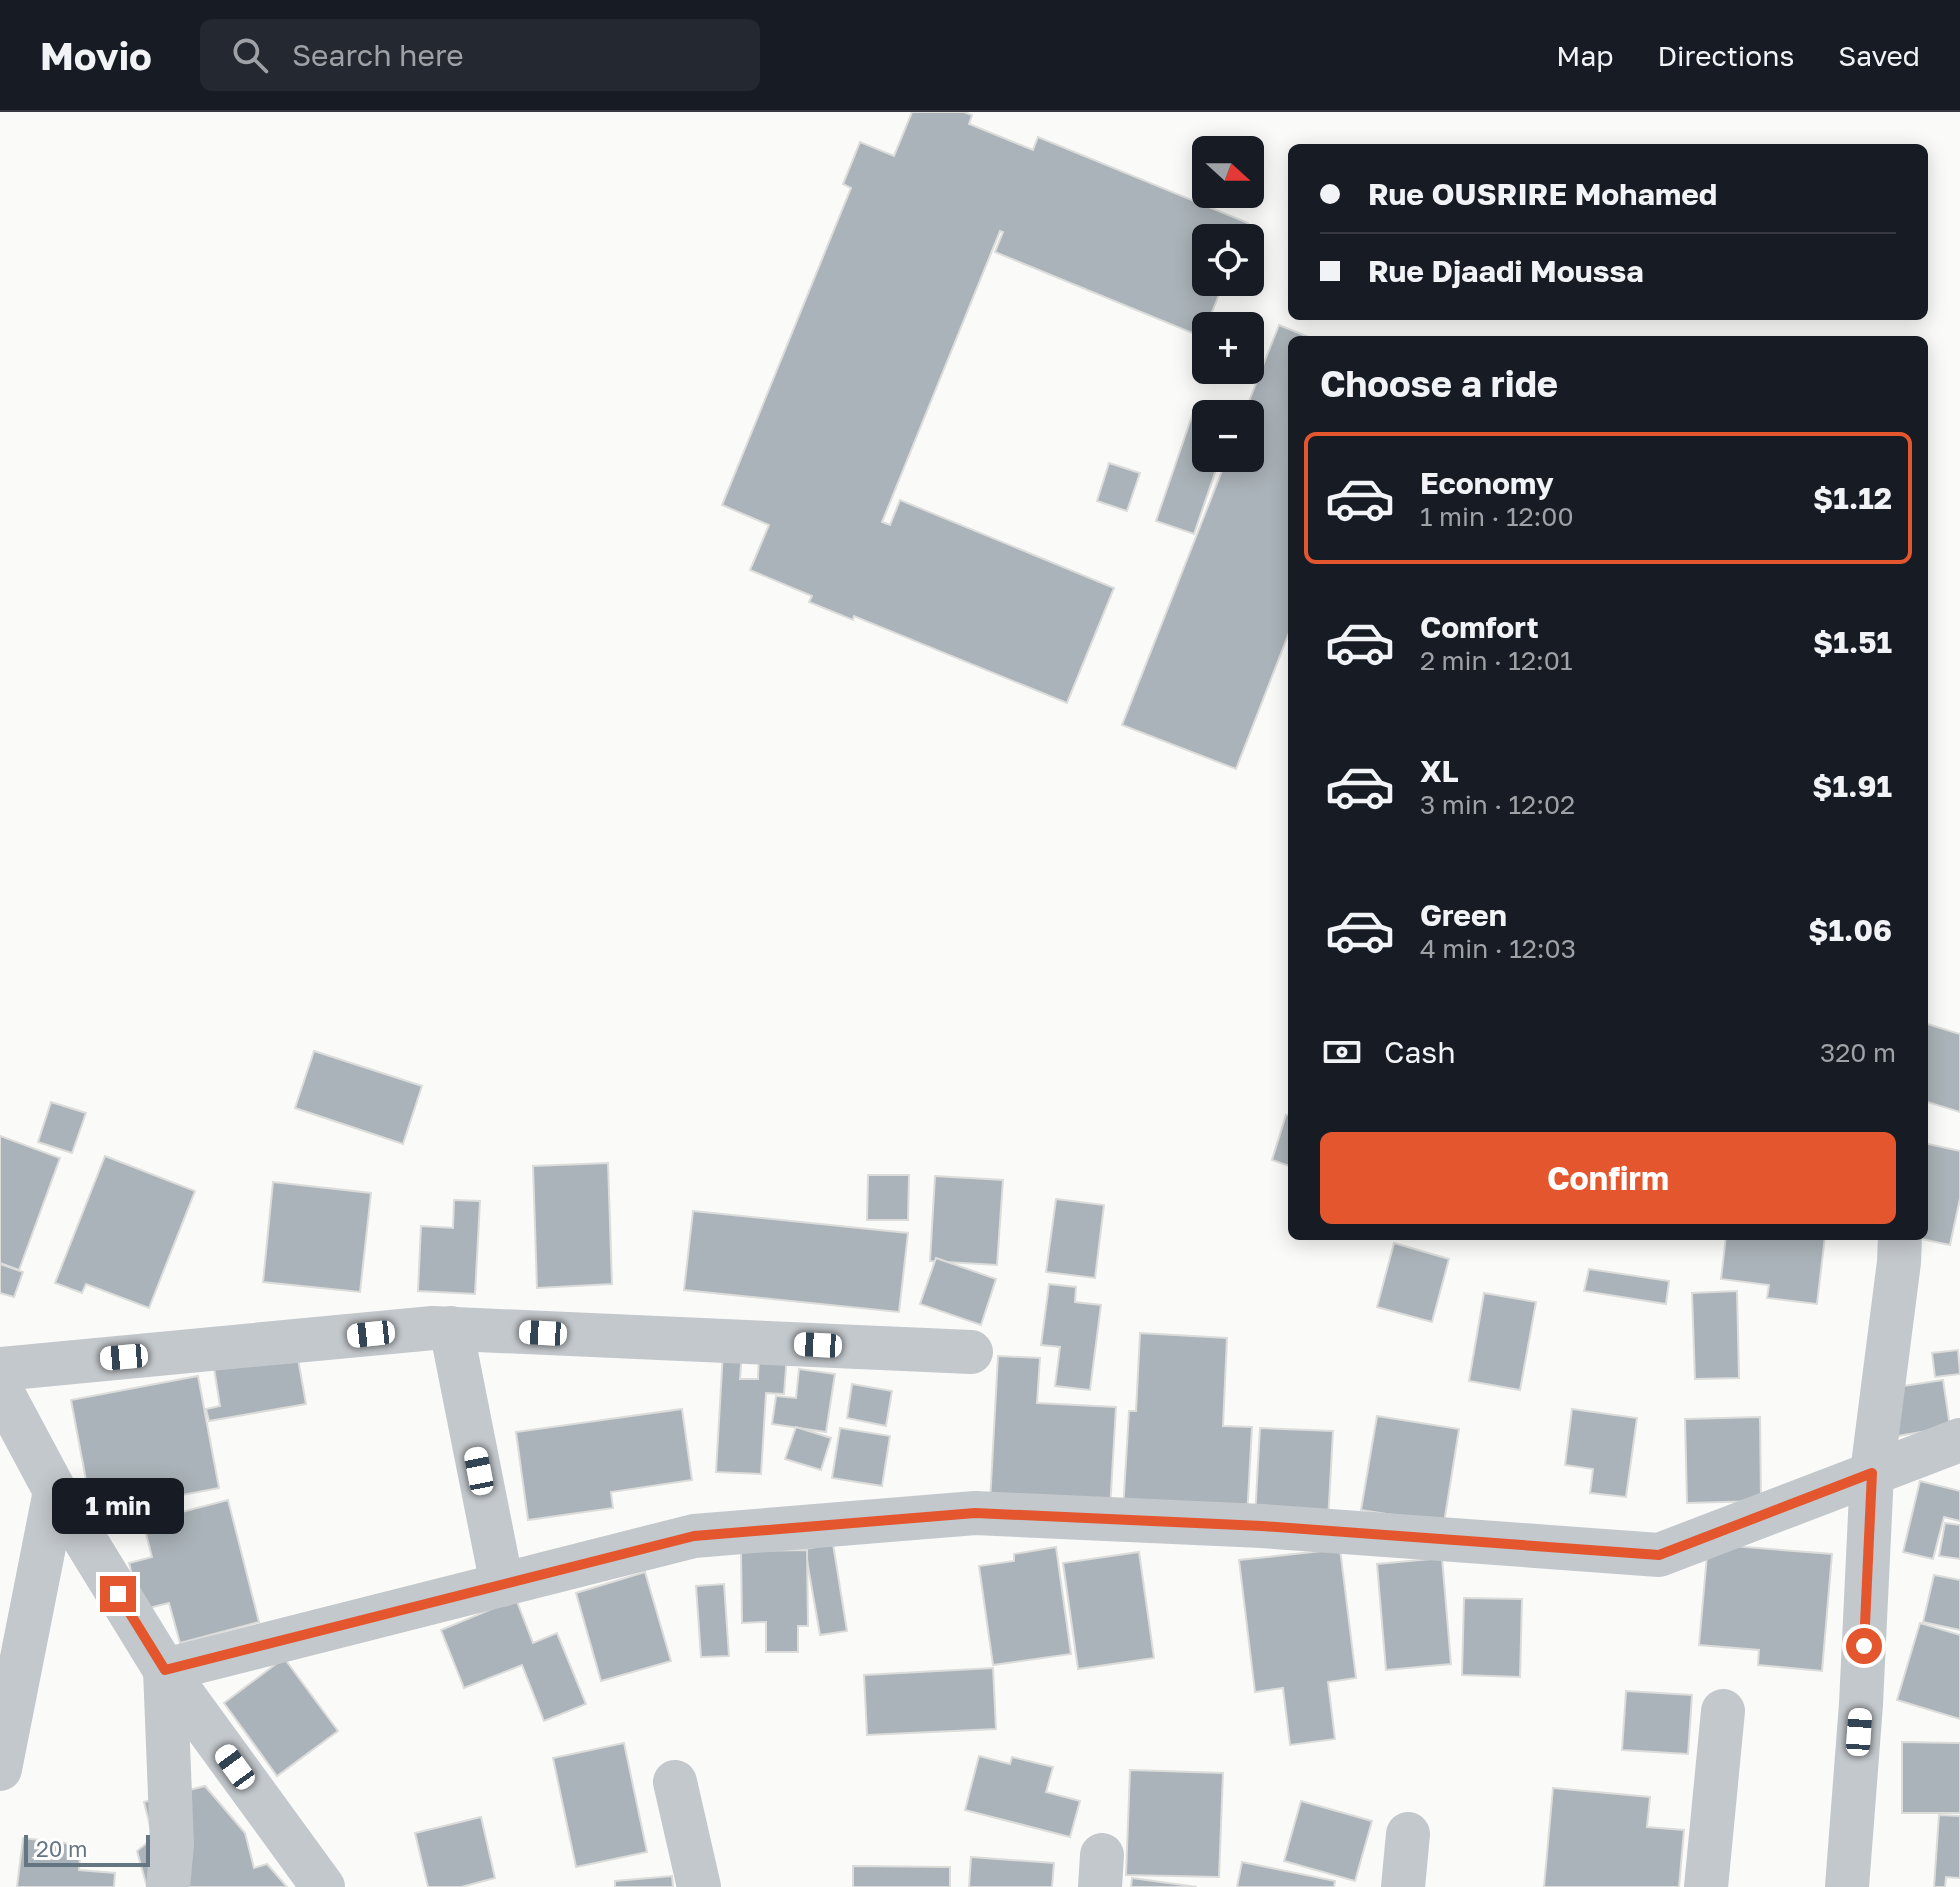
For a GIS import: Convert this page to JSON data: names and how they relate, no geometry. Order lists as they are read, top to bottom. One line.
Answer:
{"scale_bar":"20 m","north":"right","page":{"header":"Movio","search":"Search here","nav":["Map","Directions","Saved"],"map_buttons":["+","−"],"banner":["Rue OUSRIRE Mohamed","Rue Djaadi Moussa"],"heading":"Choose a ride","list":[{"name":"Economy","note":"1 min · 12:00","value":"$1.12"},{"name":"Comfort","note":"2 min · 12:01","value":"$1.51"},{"name":"XL","note":"3 min · 12:02","value":"$1.91"},{"name":"Green","note":"4 min · 12:03","value":"$1.06"}],"pay":["Cash","320 m"],"buttons":"Confirm","bubble":"1 min","scale":"20 m"}}
